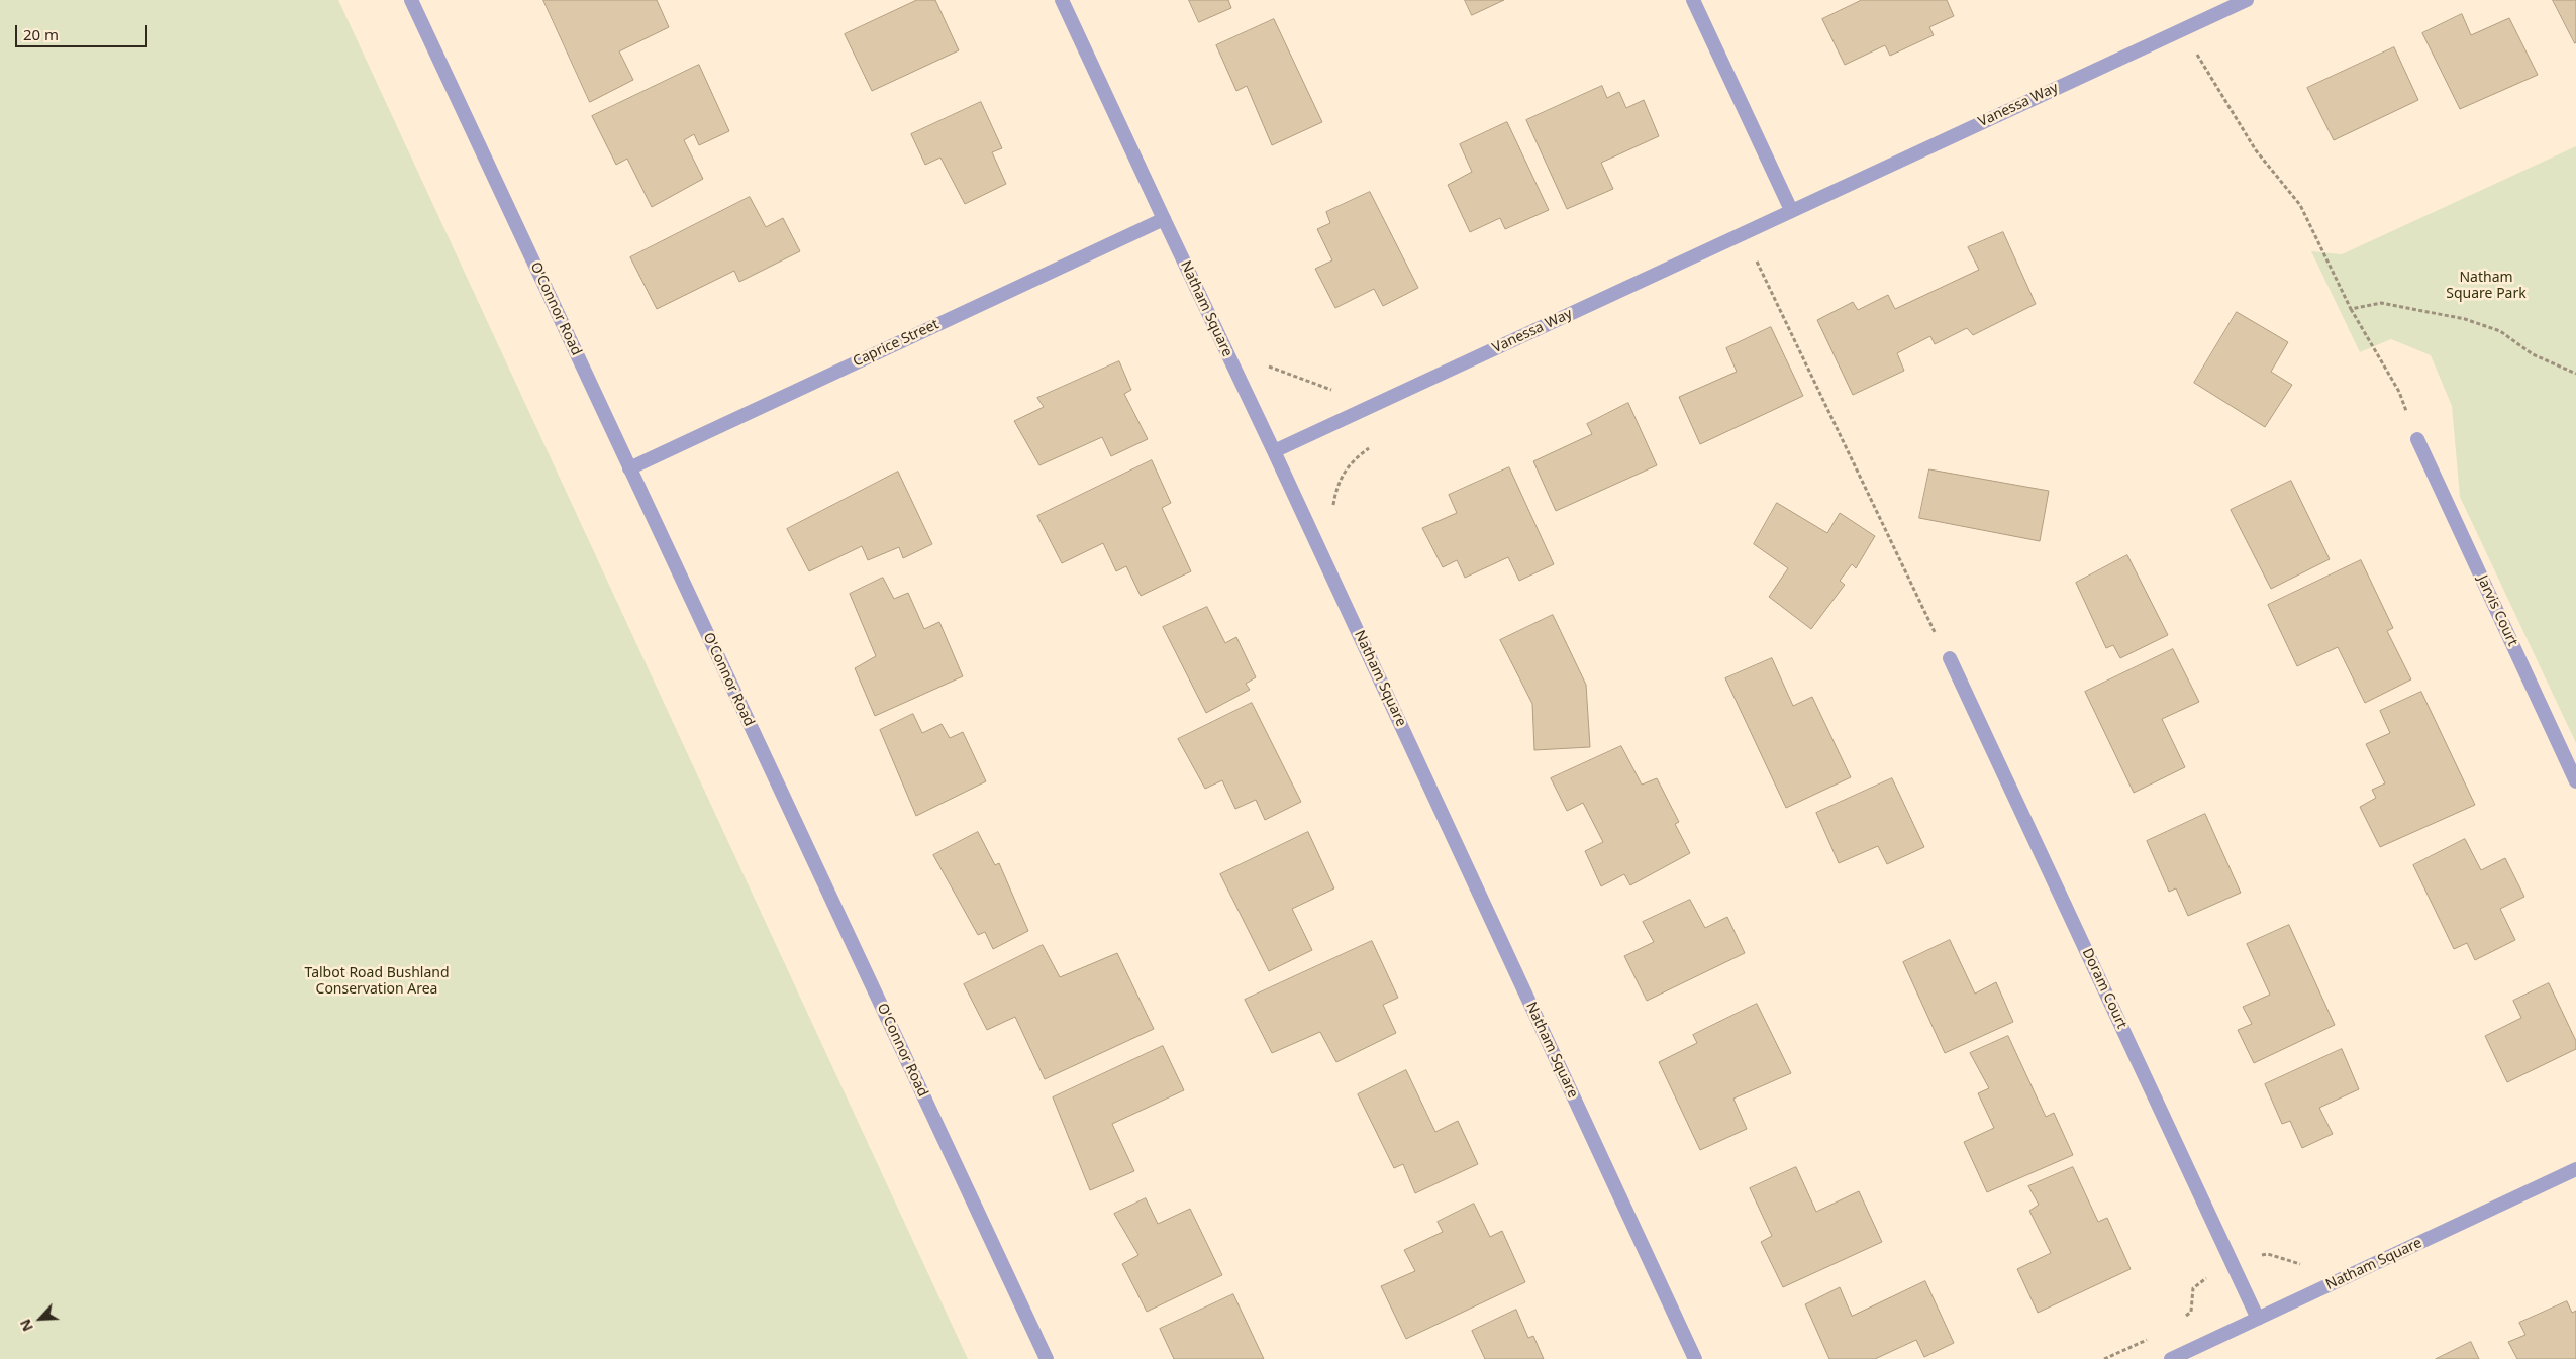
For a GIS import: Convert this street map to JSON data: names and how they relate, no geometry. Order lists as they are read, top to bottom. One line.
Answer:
{"streets":{"street":["Vanessa Way","O'Connor Road","Natham Square","Caprice Street","Jarvis Court","Doram Court"]},"crossings":[["Vanessa Way","Natham Square"],["O'Connor Road","Caprice Street"],["Natham Square","Caprice Street"],["Natham Square","Doram Court"]],"parks":["Natham Square Park","Talbot Road Bushland Conservation Area"],"scale_bar":"20 m","north":"bottom left"}
